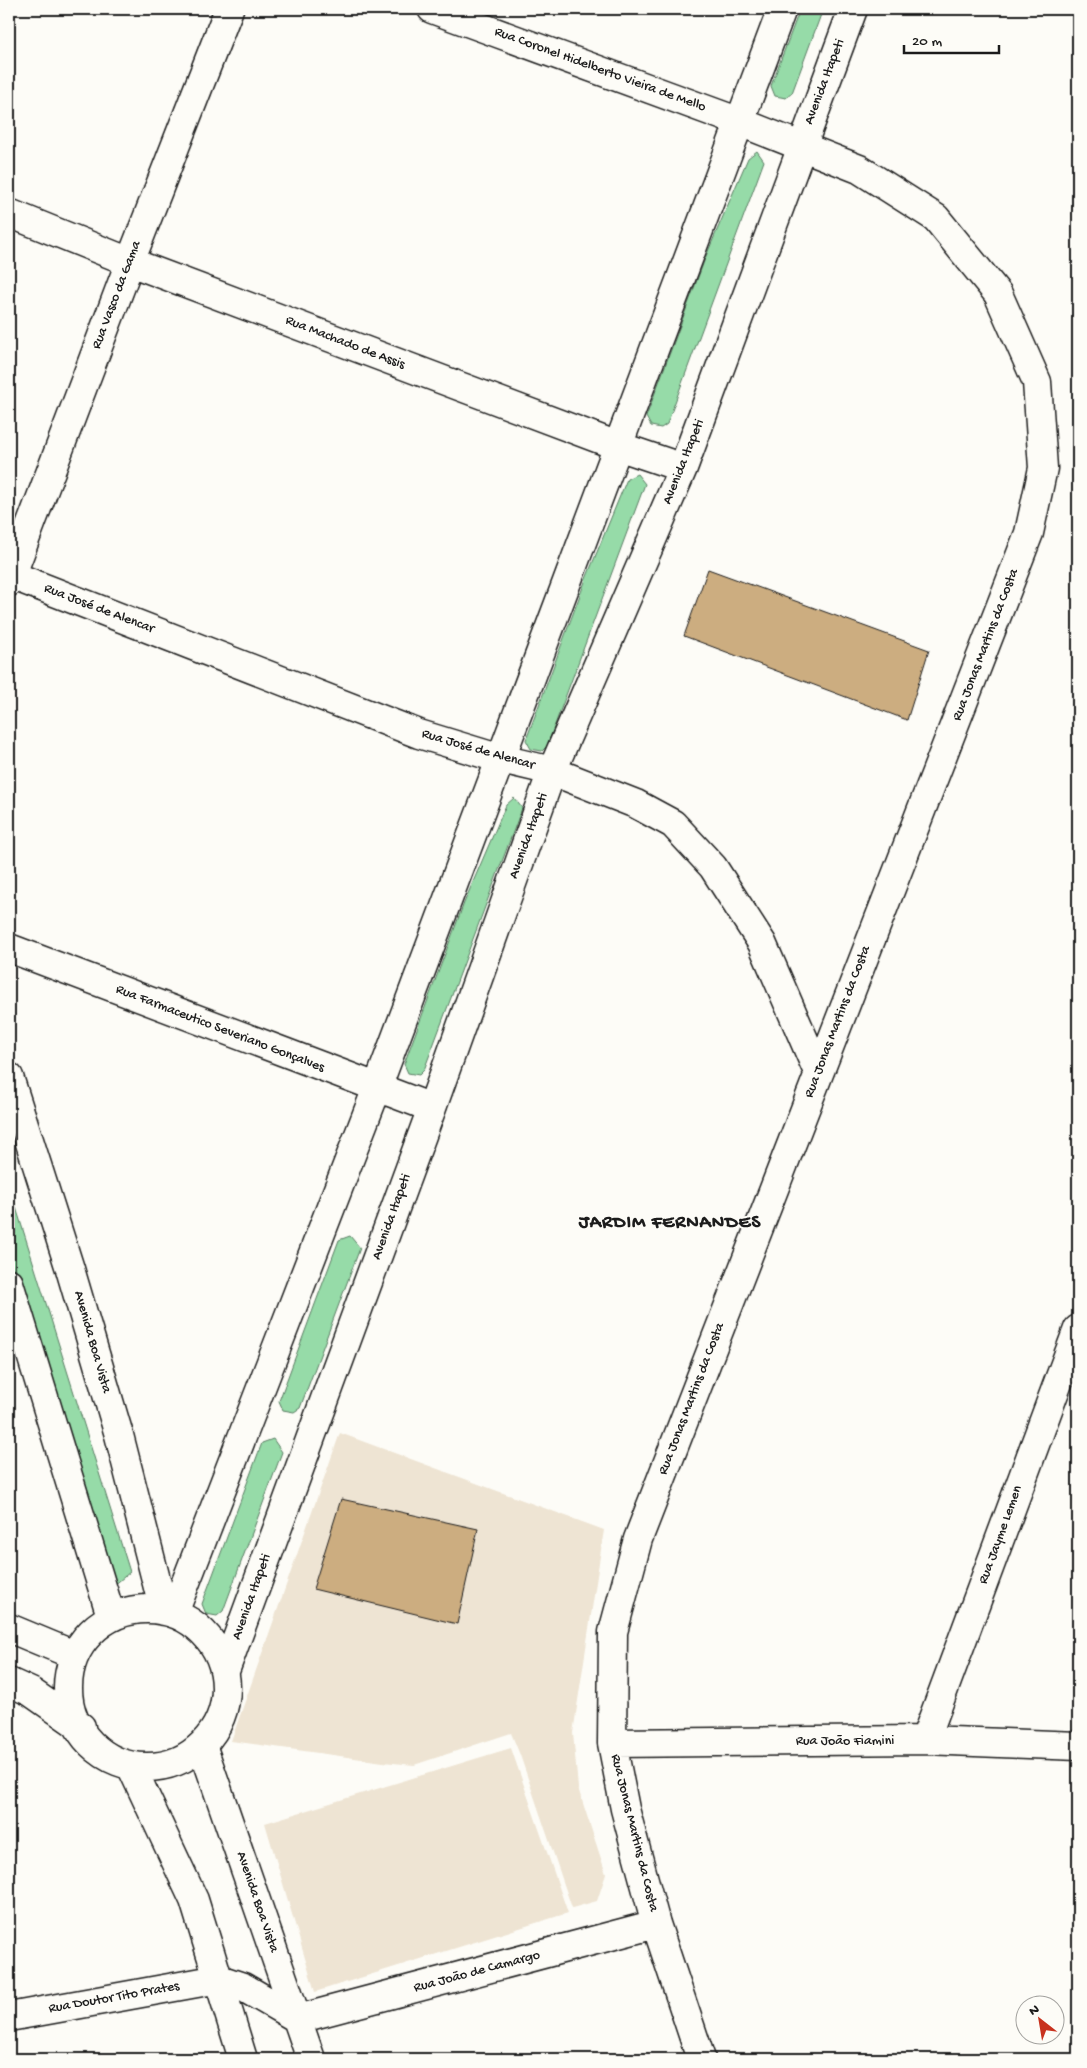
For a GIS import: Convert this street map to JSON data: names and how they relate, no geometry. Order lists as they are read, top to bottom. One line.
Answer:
{"streets":{"street":["Rua Coronel Hidelberto Vieira de Mello","Avenida Itapeti","Rua Vasco da Gama","Rua Machado de Assis","Rua José de Alencar","Rua Jonas Martins da Costa","Rua Farmaceutico Severiano Gonçalves","Avenida Boa Vista","Rua Jayme Lemen","Rua João Fiamini","Rua João de Camargo","Rua Doutor Tito Prates"]},"crossings":[["Rua Coronel Hidelberto Vieira de Mello","Rua Jonas Martins da Costa"],["Avenida Itapeti","Rua Machado de Assis"],["Avenida Itapeti","Rua José de Alencar"],["Avenida Itapeti","Rua Jonas Martins da Costa"],["Avenida Itapeti","Rua Farmaceutico Severiano Gonçalves"],["Avenida Itapeti","Avenida Boa Vista"],["Rua Vasco da Gama","Rua Machado de Assis"],["Rua Vasco da Gama","Rua José de Alencar"],["Rua José de Alencar","Rua Jonas Martins da Costa"],["Rua Jonas Martins da Costa","Rua João Fiamini"],["Rua Jonas Martins da Costa","Rua João de Camargo"],["Avenida Boa Vista","Rua João de Camargo"],["Rua Jayme Lemen","Rua João Fiamini"]],"districts":["JARDIM FERNANDES"],"scale_bar":"20 m","north":"top left"}
